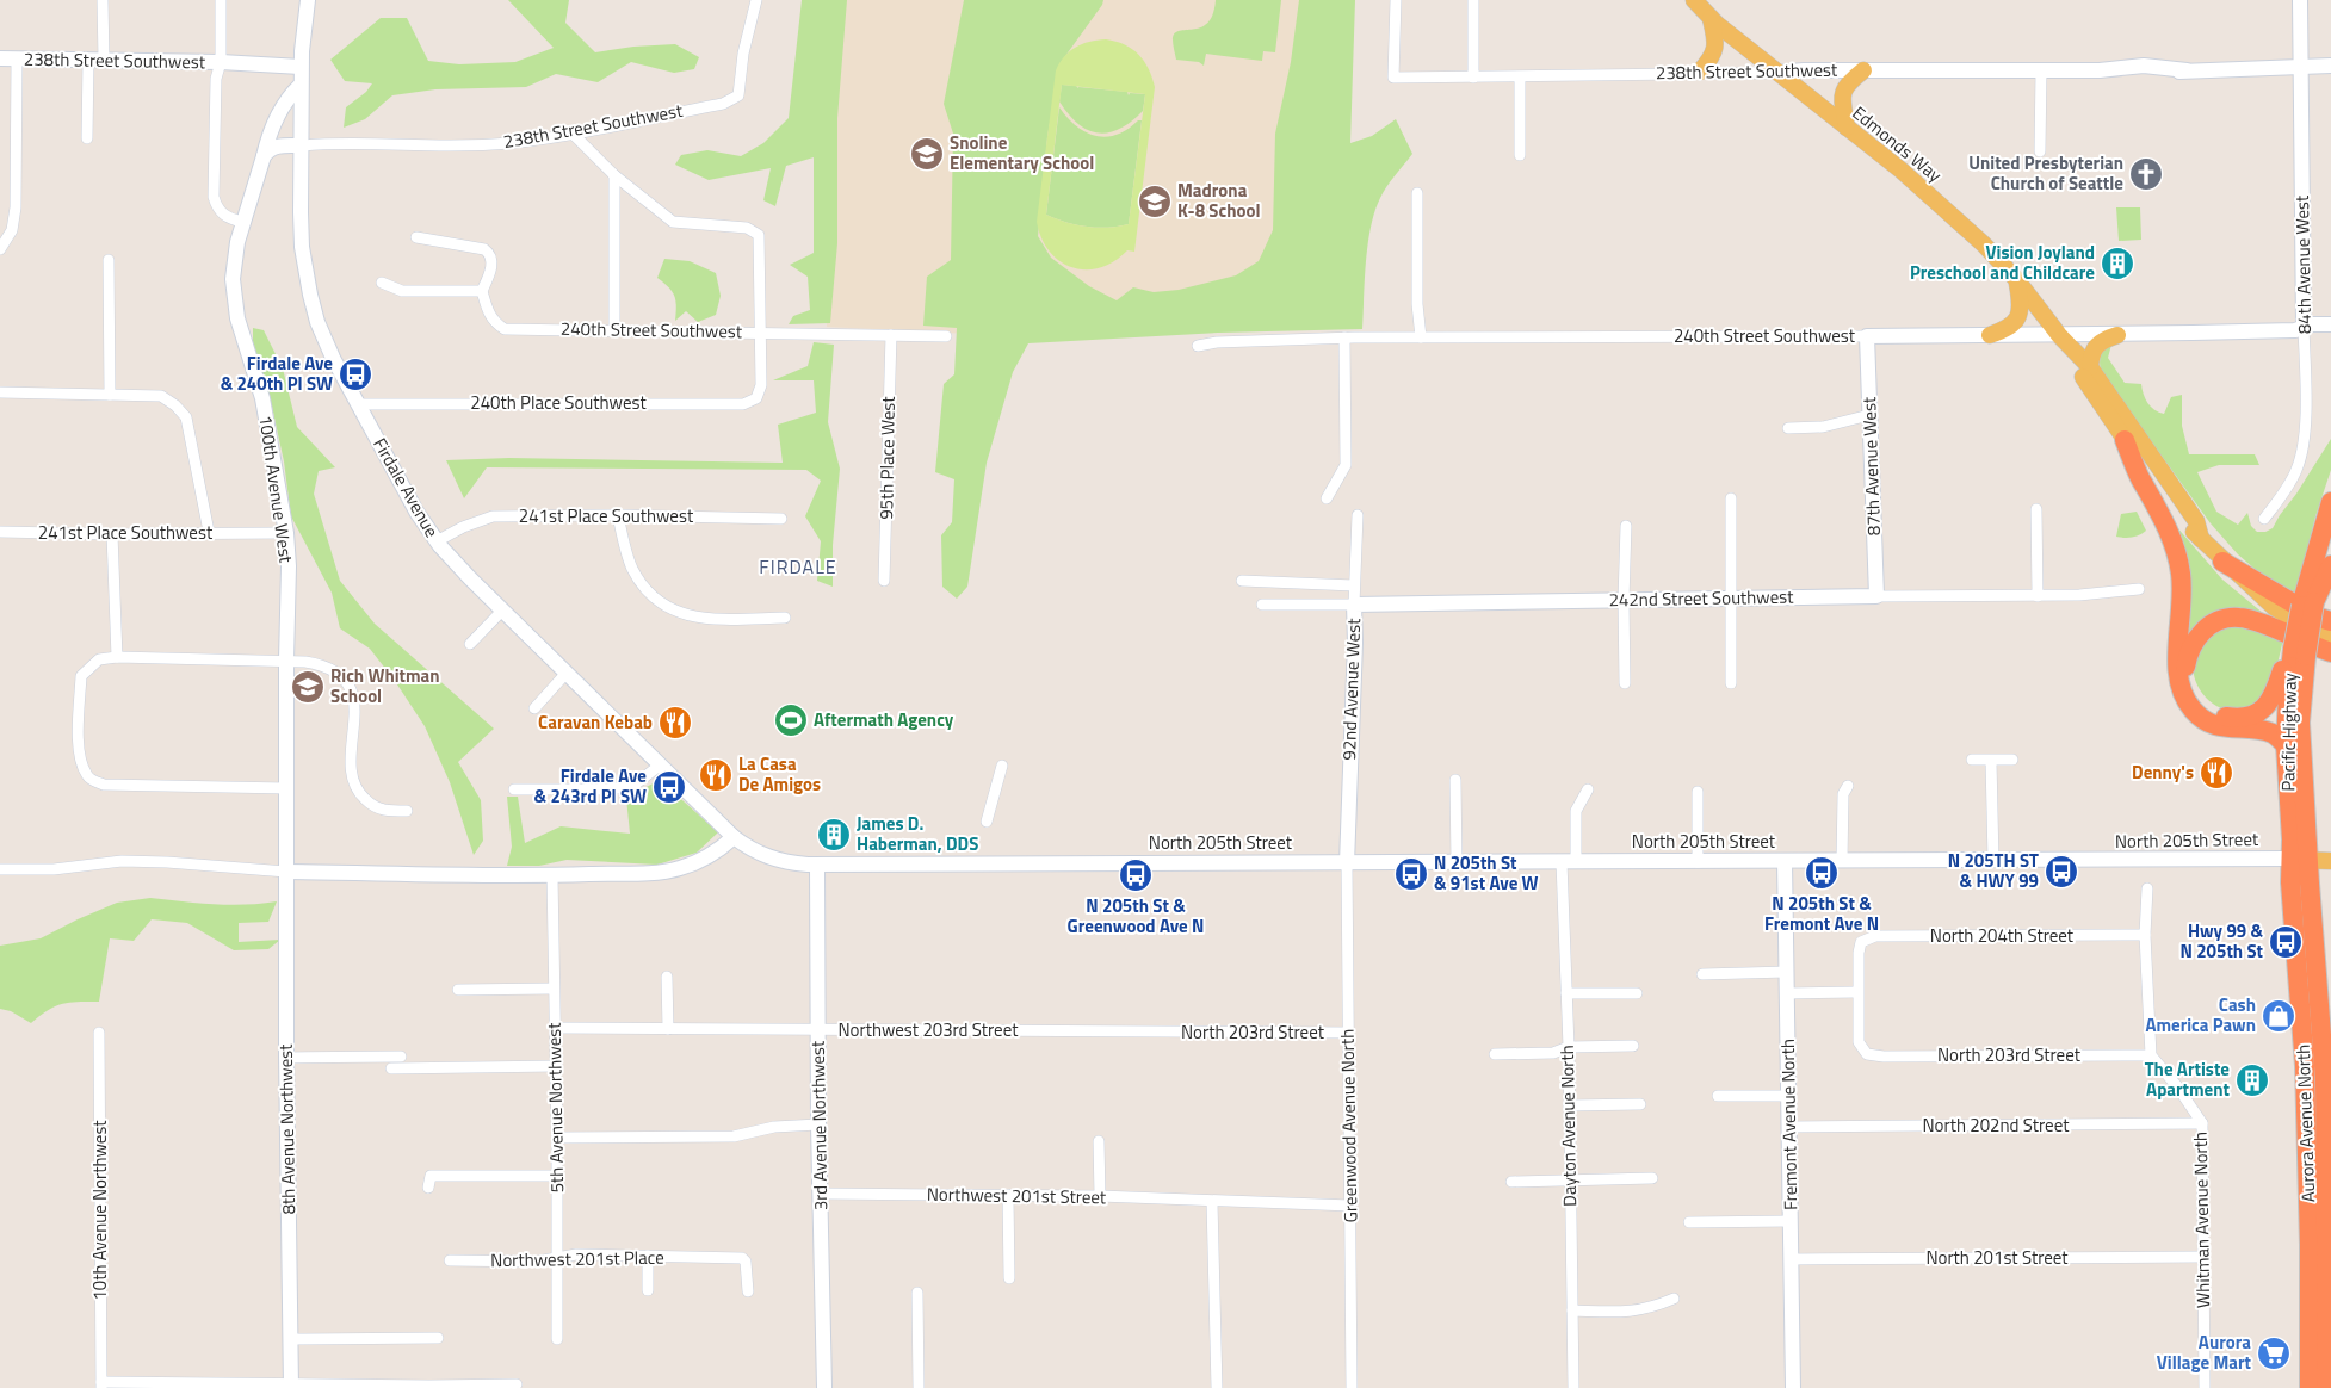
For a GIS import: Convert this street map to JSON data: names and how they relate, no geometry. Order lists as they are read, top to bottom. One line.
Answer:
{"streets":{"highway":["Pacific Highway","Aurora Avenue North"],"main road":["Edmonds Way","North 205th Street"],"street":["238th Street Southwest","84th Avenue West","240th Street Southwest","240th Place Southwest","95th Place West","87th Avenue West","Firdale Avenue","100th Avenue West","241st Place Southwest","242nd Street Southwest","92nd Avenue West","North 204th Street","Northwest 203rd Street","North 203rd Street","5th Avenue Northwest","Fremont Avenue North","3rd Avenue Northwest","Greenwood Avenue North","Dayton Avenue North","North 202nd Street","8th Avenue Northwest","Northwest 201st Street","10th Avenue Northwest","Whitman Avenue North","North 201st Street","Northwest 201st Place"]},"crossings":[["238th Street Southwest","Edmonds Way"],["238th Street Southwest","84th Avenue West"],["238th Street Southwest","Firdale Avenue"],["Edmonds Way","240th Street Southwest"],["84th Avenue West","240th Street Southwest"],["240th Street Southwest","240th Place Southwest"],["240th Street Southwest","95th Place West"],["240th Street Southwest","87th Avenue West"],["240th Place Southwest","Firdale Avenue"],["87th Avenue West","242nd Street Southwest"],["Firdale Avenue","100th Avenue West"],["Firdale Avenue","241st Place Southwest"],["Firdale Avenue","North 205th Street"],["Firdale Avenue","3rd Avenue Northwest"],["100th Avenue West","241st Place Southwest"],["100th Avenue West","8th Avenue Northwest"],["242nd Street Southwest","92nd Avenue West"],["92nd Avenue West","North 205th Street"],["92nd Avenue West","Greenwood Avenue North"],["Pacific Highway","North 205th Street"],["Pacific Highway","Aurora Avenue North"],["North 205th Street","Aurora Avenue North"],["North 205th Street","Fremont Avenue North"],["North 205th Street","3rd Avenue Northwest"],["North 205th Street","Greenwood Avenue North"],["North 205th Street","Dayton Avenue North"],["North 204th Street","North 203rd Street"],["Northwest 203rd Street","North 203rd Street"],["Northwest 203rd Street","5th Avenue Northwest"],["Northwest 203rd Street","3rd Avenue Northwest"],["North 203rd Street","Greenwood Avenue North"],["North 203rd Street","Whitman Avenue North"],["5th Avenue Northwest","Northwest 201st Place"],["Fremont Avenue North","North 202nd Street"],["Fremont Avenue North","North 201st Street"],["3rd Avenue Northwest","Northwest 201st Street"],["North 202nd Street","Whitman Avenue North"],["Whitman Avenue North","North 201st Street"]],"districts":["FIRDALE"],"places":{"school or university":["Snoline Elementary School","Madrona K-8 School","Rich Whitman School"],"church":["United Presbyterian Church of Seattle"],"building":["Vision Joyland Preschool and Childcare","James D. Haberman, DDS","The Artiste Apartment"],"bus stop":["Firdale Ave & 240th Pl SW","Firdale Ave & 243rd Pl SW","N 205TH ST & HWY 99","N 205th St & Fremont Ave N","N 205th St & 91st Ave W","N 205th St & Greenwood Ave N","Hwy 99 & N 205th St"],"sports":["Aftermath Agency"],"restaurant":["Caravan Kebab","Denny's","La Casa De Amigos"],"shop":["Cash America Pawn"],"supermarket":["Aurora Village Mart"]}}
